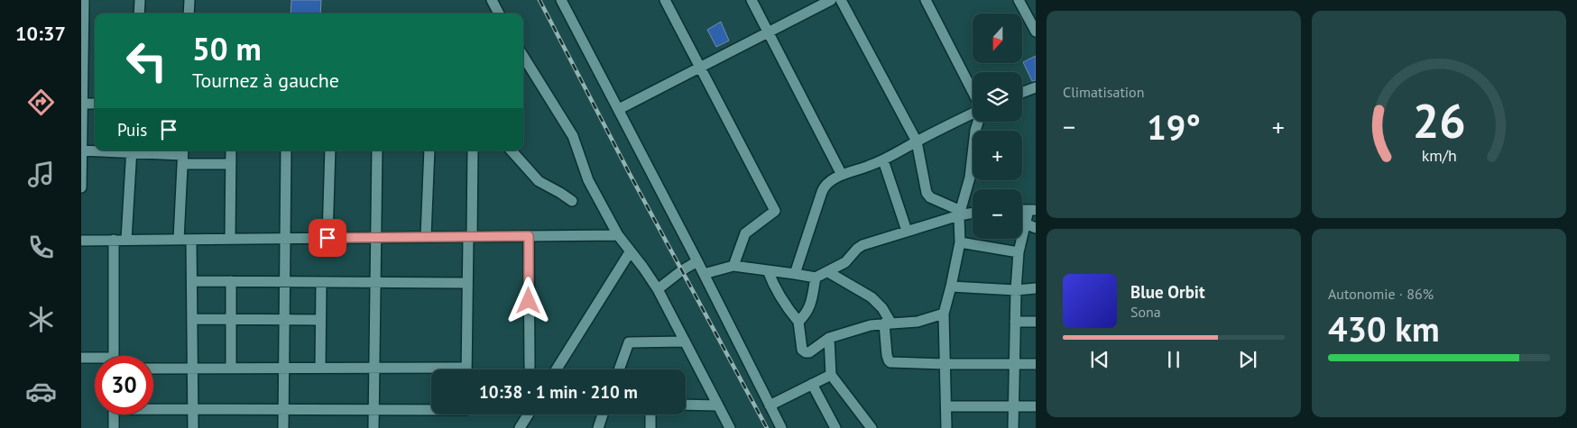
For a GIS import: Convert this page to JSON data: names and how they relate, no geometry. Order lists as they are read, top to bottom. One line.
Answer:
{"north":"bottom","page":{"tabs":"10:37","tile":["Climatisation",["Autonomie · 86%","430 km"]],"map_buttons":["+","−"],"turn":["50 m","Tournez à gauche"],"then":"Puis","heat":["−","19°","+"],"song":["Blue Orbit","Sona"],"limit":"30","trip":"10:38 · 1 min · 210 m","gauge":["26","km/h"]}}
